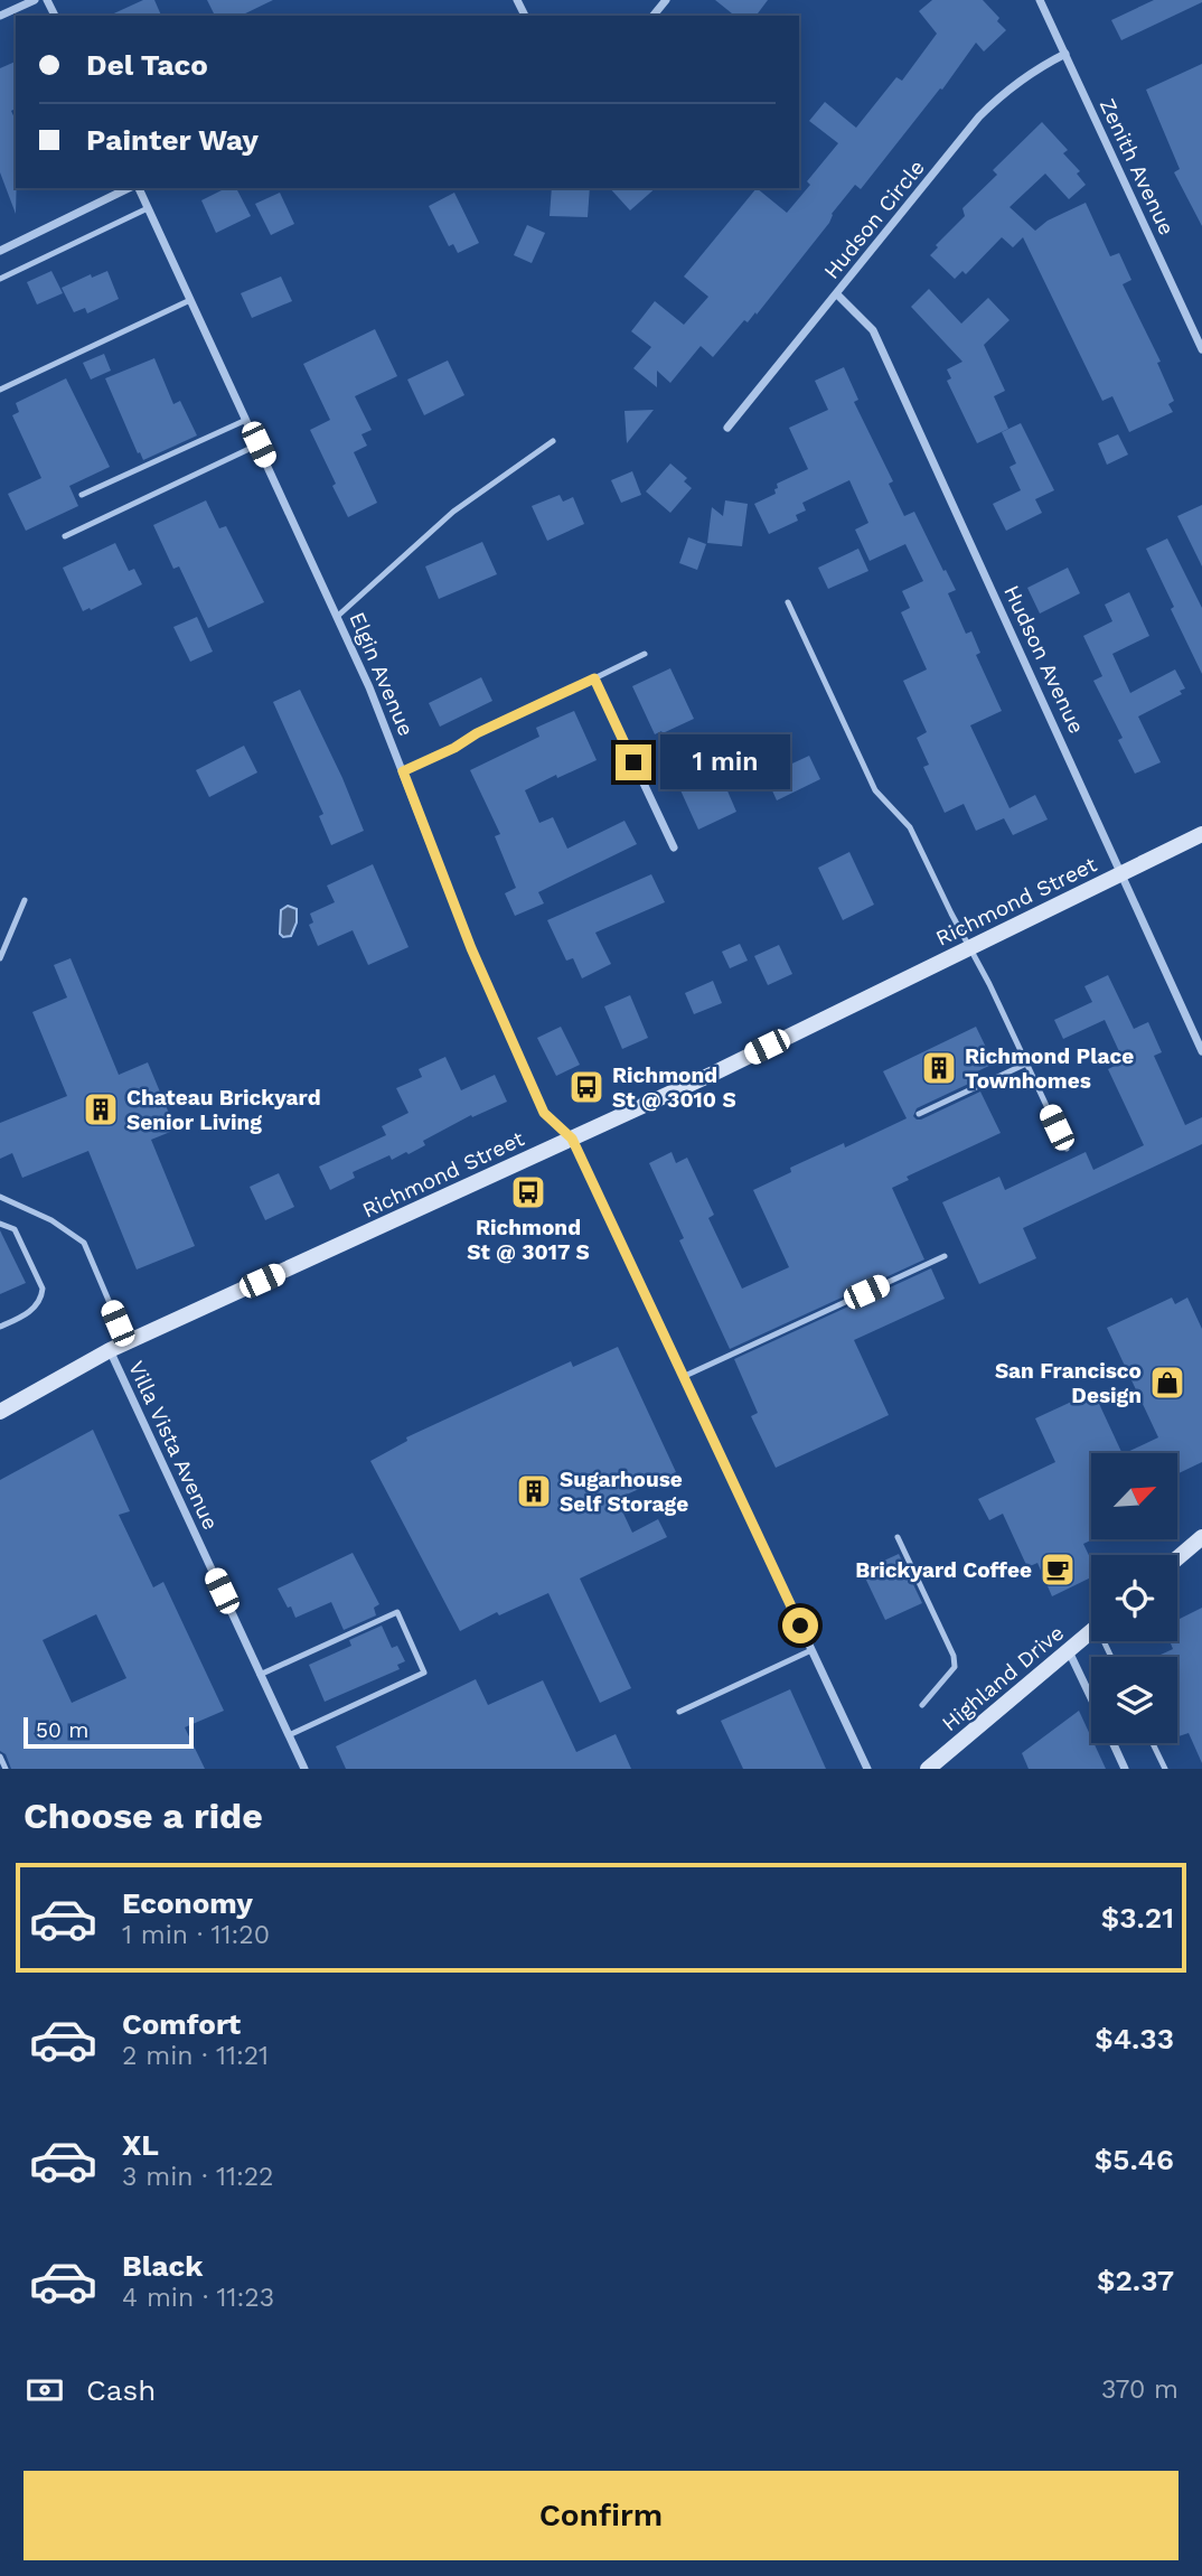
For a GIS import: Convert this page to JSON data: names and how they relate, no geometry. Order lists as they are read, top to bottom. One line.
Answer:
{"streets":{"main road":["Richmond Street","Highland Drive"],"street":["Zenith Avenue","Hudson Circle","Hudson Avenue","Elgin Avenue","Villa Vista Avenue"]},"crossings":[["Zenith Avenue","Hudson Circle"],["Hudson Circle","Hudson Avenue"],["Hudson Avenue","Richmond Street"],["Elgin Avenue","Richmond Street"],["Richmond Street","Villa Vista Avenue"]],"places":{"building":["Richmond Place Townhomes","Chateau Brickyard Senior Living","Sugarhouse Self Storage"],"bus stop":["Richmond St @ 3010 S","Richmond St @ 3017 S"],"shop":["San Francisco Design"],"cafe":["Brickyard Coffee"]},"scale_bar":"50 m","north":"top right","page":{"banner":["Del Taco","Painter Way"],"bubble":"1 min","scale":"50 m","heading":"Choose a ride","list":[{"name":"Economy","note":"1 min · 11:20","value":"$3.21"},{"name":"Comfort","note":"2 min · 11:21","value":"$4.33"},{"name":"XL","note":"3 min · 11:22","value":"$5.46"},{"name":"Black","note":"4 min · 11:23","value":"$2.37"}],"pay":["Cash","370 m"],"buttons":"Confirm"}}
